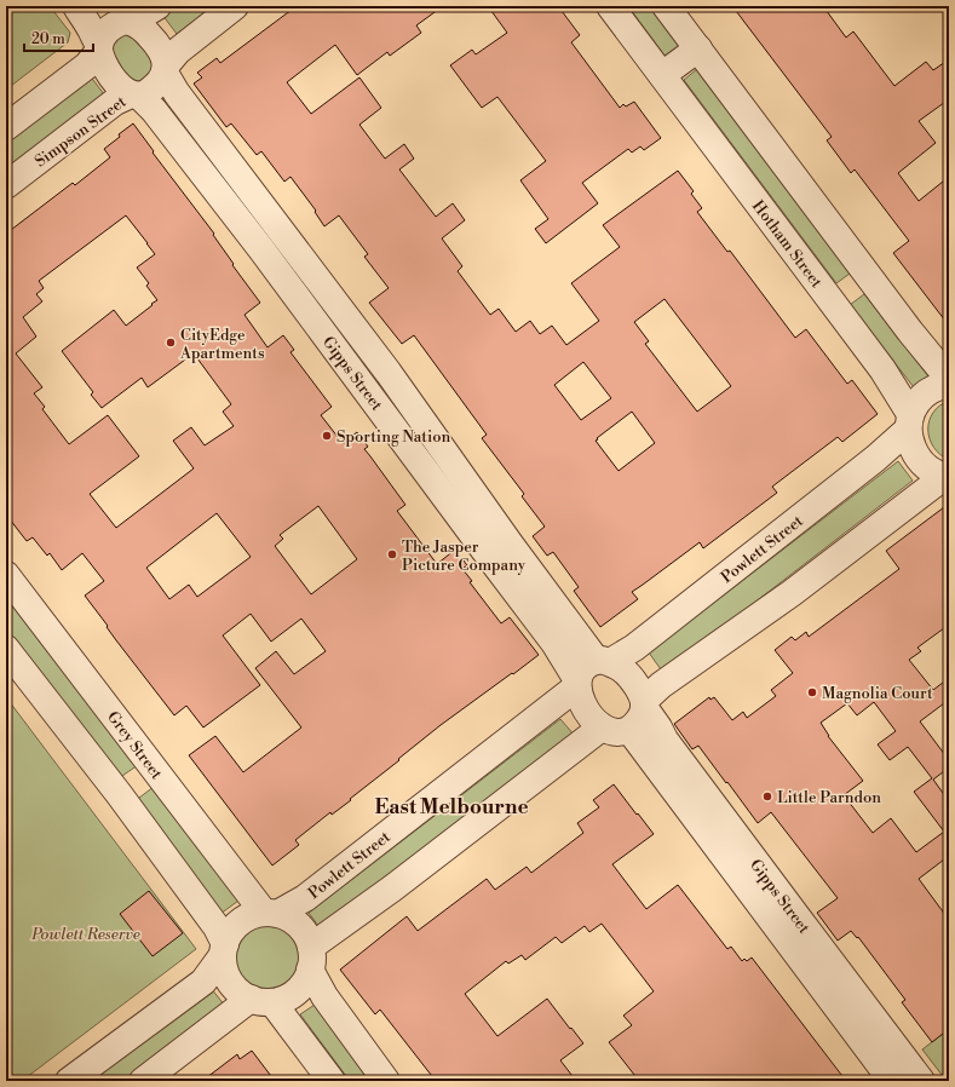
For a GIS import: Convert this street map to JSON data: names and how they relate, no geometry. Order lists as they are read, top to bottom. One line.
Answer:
{"streets":{"street":["Simpson Street","Hotham Street","Gipps Street","Powlett Street","Grey Street"]},"crossings":[["Simpson Street","Gipps Street"],["Hotham Street","Powlett Street"],["Gipps Street","Powlett Street"],["Powlett Street","Grey Street"]],"districts":["East Melbourne"],"parks":["Powlett Reserve"],"places":["CityEdge Apartments","Sporting Nation","The Jasper Picture Company","Magnolia Court","Little Parndon"],"scale_bar":"20 m"}
